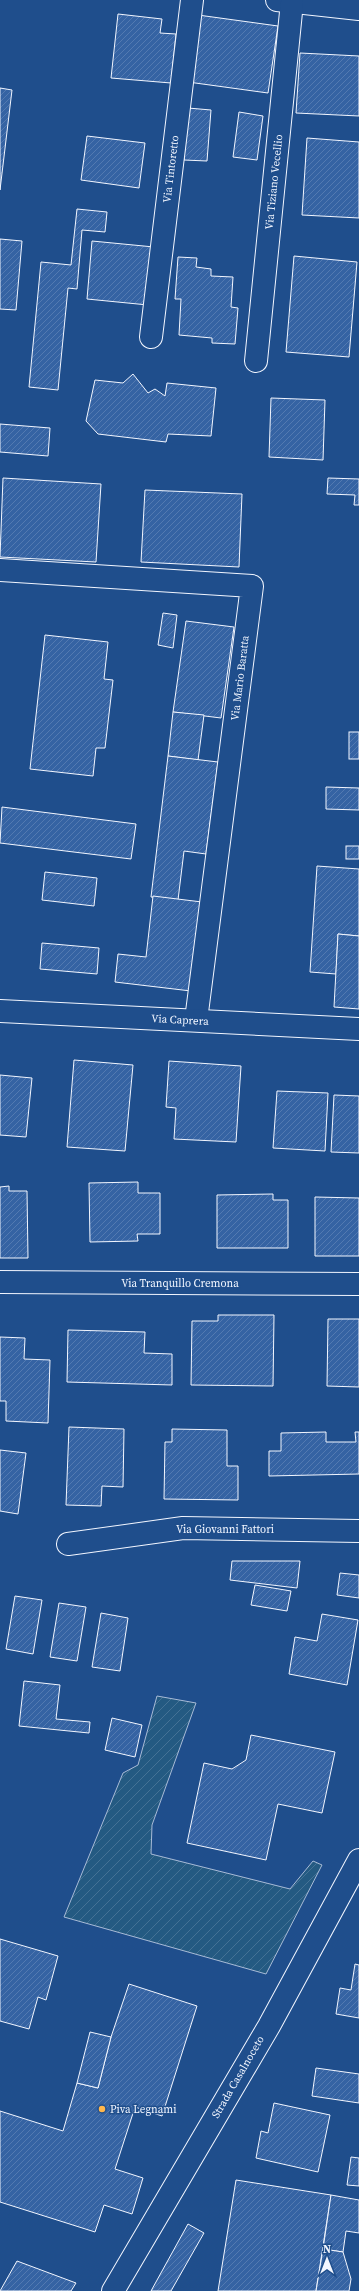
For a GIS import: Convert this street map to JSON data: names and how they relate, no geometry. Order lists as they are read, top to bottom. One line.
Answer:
{"streets":{"street":["Via Tintoretto","Via Tiziano Vecellio","Via Mario Baratta","Via Caprera","Via Tranquillo Cremona","Via Giovanni Fattori","Strada Casalnoceto"]},"crossings":[["Via Mario Baratta","Via Caprera"]],"places":["Piva Legnami"],"north":"top"}
